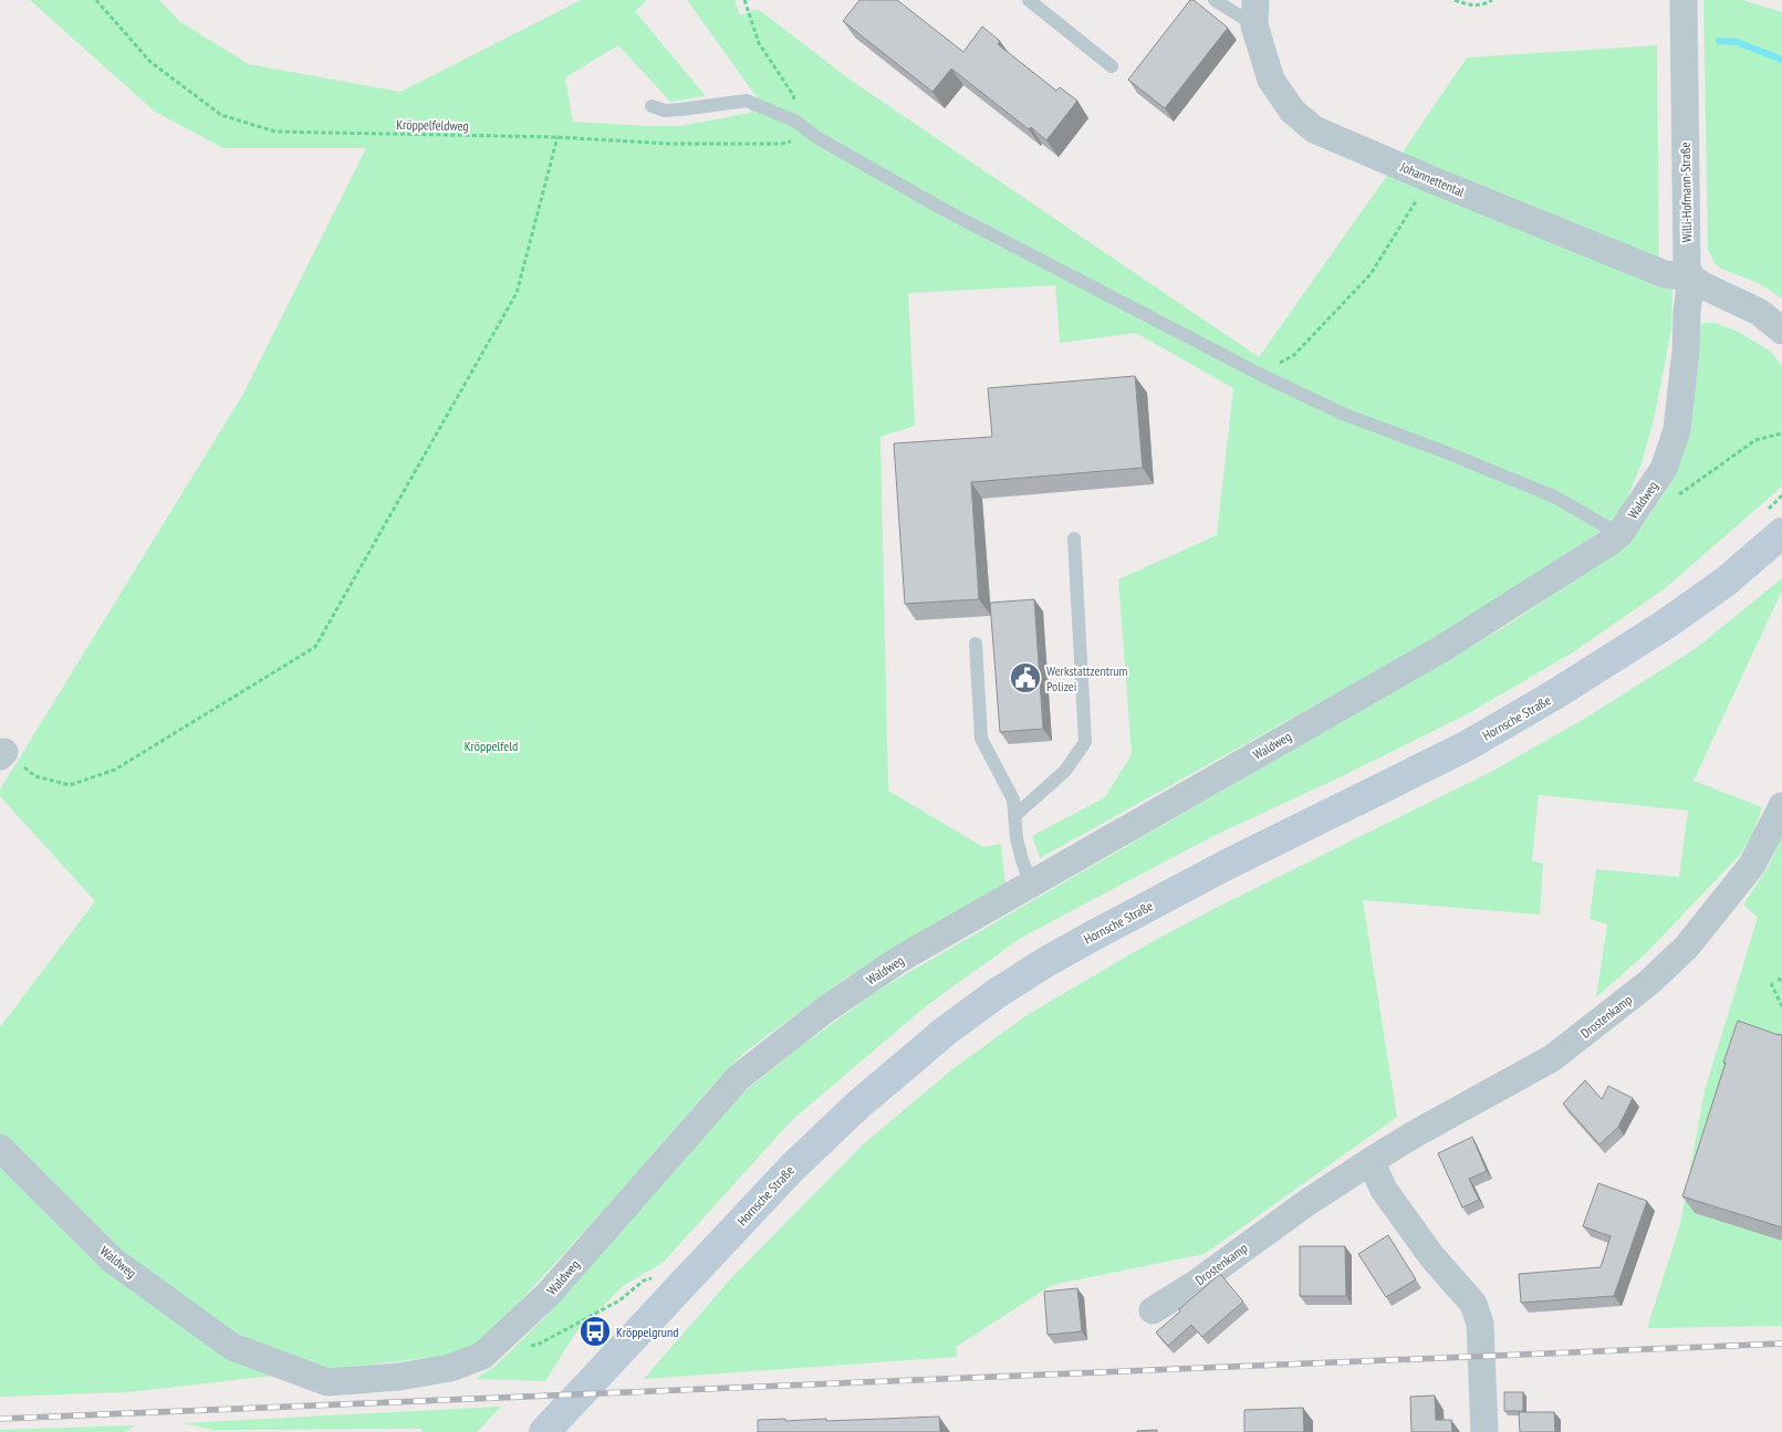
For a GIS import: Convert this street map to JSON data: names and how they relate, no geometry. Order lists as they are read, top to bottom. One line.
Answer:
{"streets":{"main road":["Hornsche Straße"],"street":["Johannettental","Willi-Hofmann-Straße","Waldweg","Drostenkamp"],"path":["Kröppelfeldweg"]},"crossings":[["Johannettental","Willi-Hofmann-Straße"],["Johannettental","Waldweg"],["Willi-Hofmann-Straße","Waldweg"]],"parks":["Kröppelfeld"],"places":{"public building":["Werkstattzentrum Polizei"],"bus stop":["Kröppelgrund"]}}
